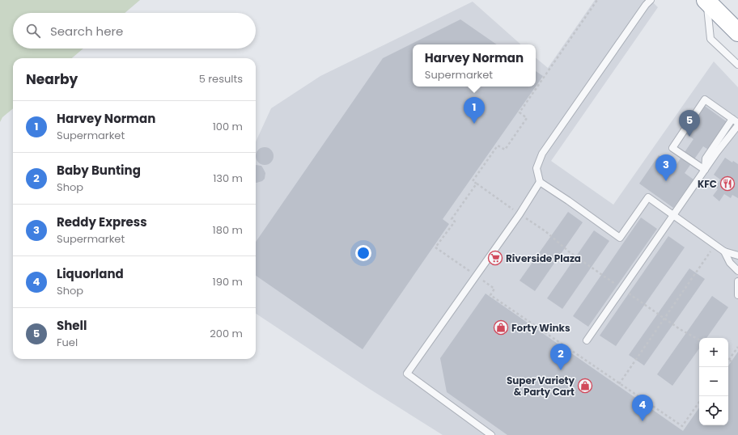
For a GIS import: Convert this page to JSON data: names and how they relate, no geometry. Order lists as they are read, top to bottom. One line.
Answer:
{"places":{"restaurant":["KFC"],"supermarket":["Riverside Plaza"],"shop":["Forty Winks","Super Variety & Party Cart"]},"page":{"search":"Search here","popup":["Harvey Norman","Supermarket"],"heading":["Nearby","5 results"],"pins":["1","5","3","2","4"],"list":[{"mark":"1","name":"Harvey Norman","note":"Supermarket","value":"100 m"},{"mark":"2","name":"Baby Bunting","note":"Shop","value":"130 m"},{"mark":"3","name":"Reddy Express","note":"Supermarket","value":"180 m"},{"mark":"4","name":"Liquorland","note":"Shop","value":"190 m"},{"mark":"5","name":"Shell","note":"Fuel","value":"200 m"}],"map_buttons":["+","−"]}}
